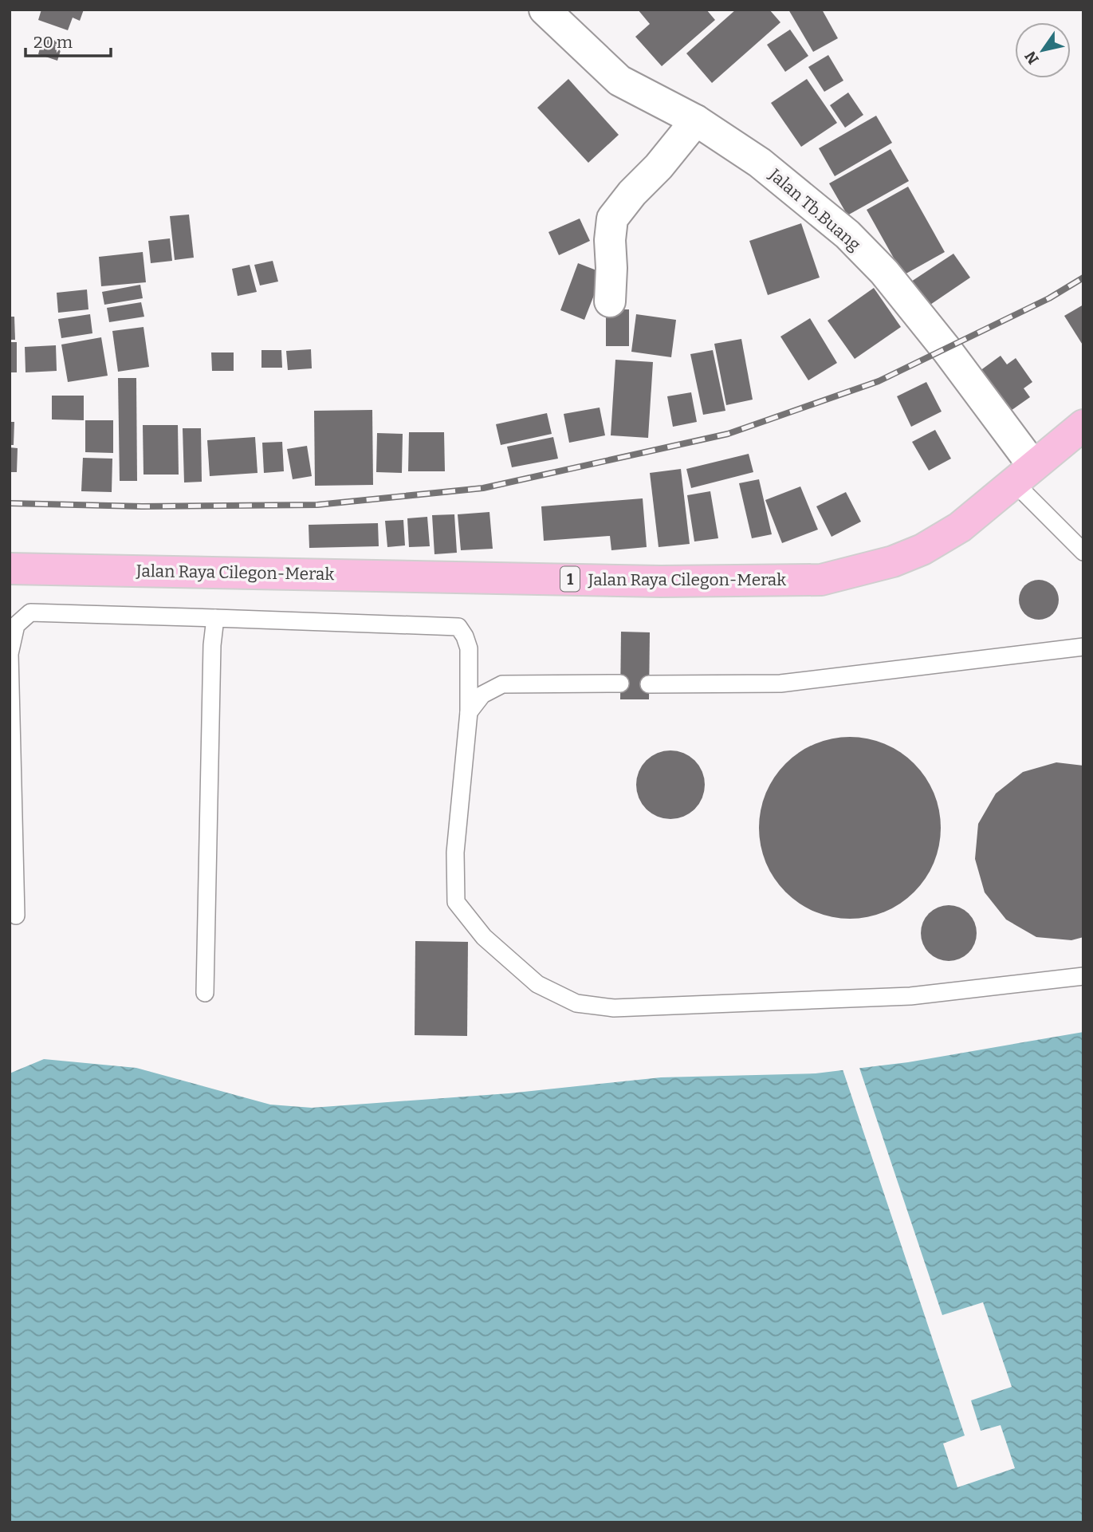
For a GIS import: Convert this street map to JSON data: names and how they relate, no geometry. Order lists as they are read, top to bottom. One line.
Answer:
{"streets":{"highway":["Jalan Raya Cilegon-Merak","1"],"street":["Jalan Tb.Buang"]},"crossings":[["Jalan Tb.Buang","Jalan Raya Cilegon-Merak"]],"scale_bar":"20 m","north":"bottom left"}
